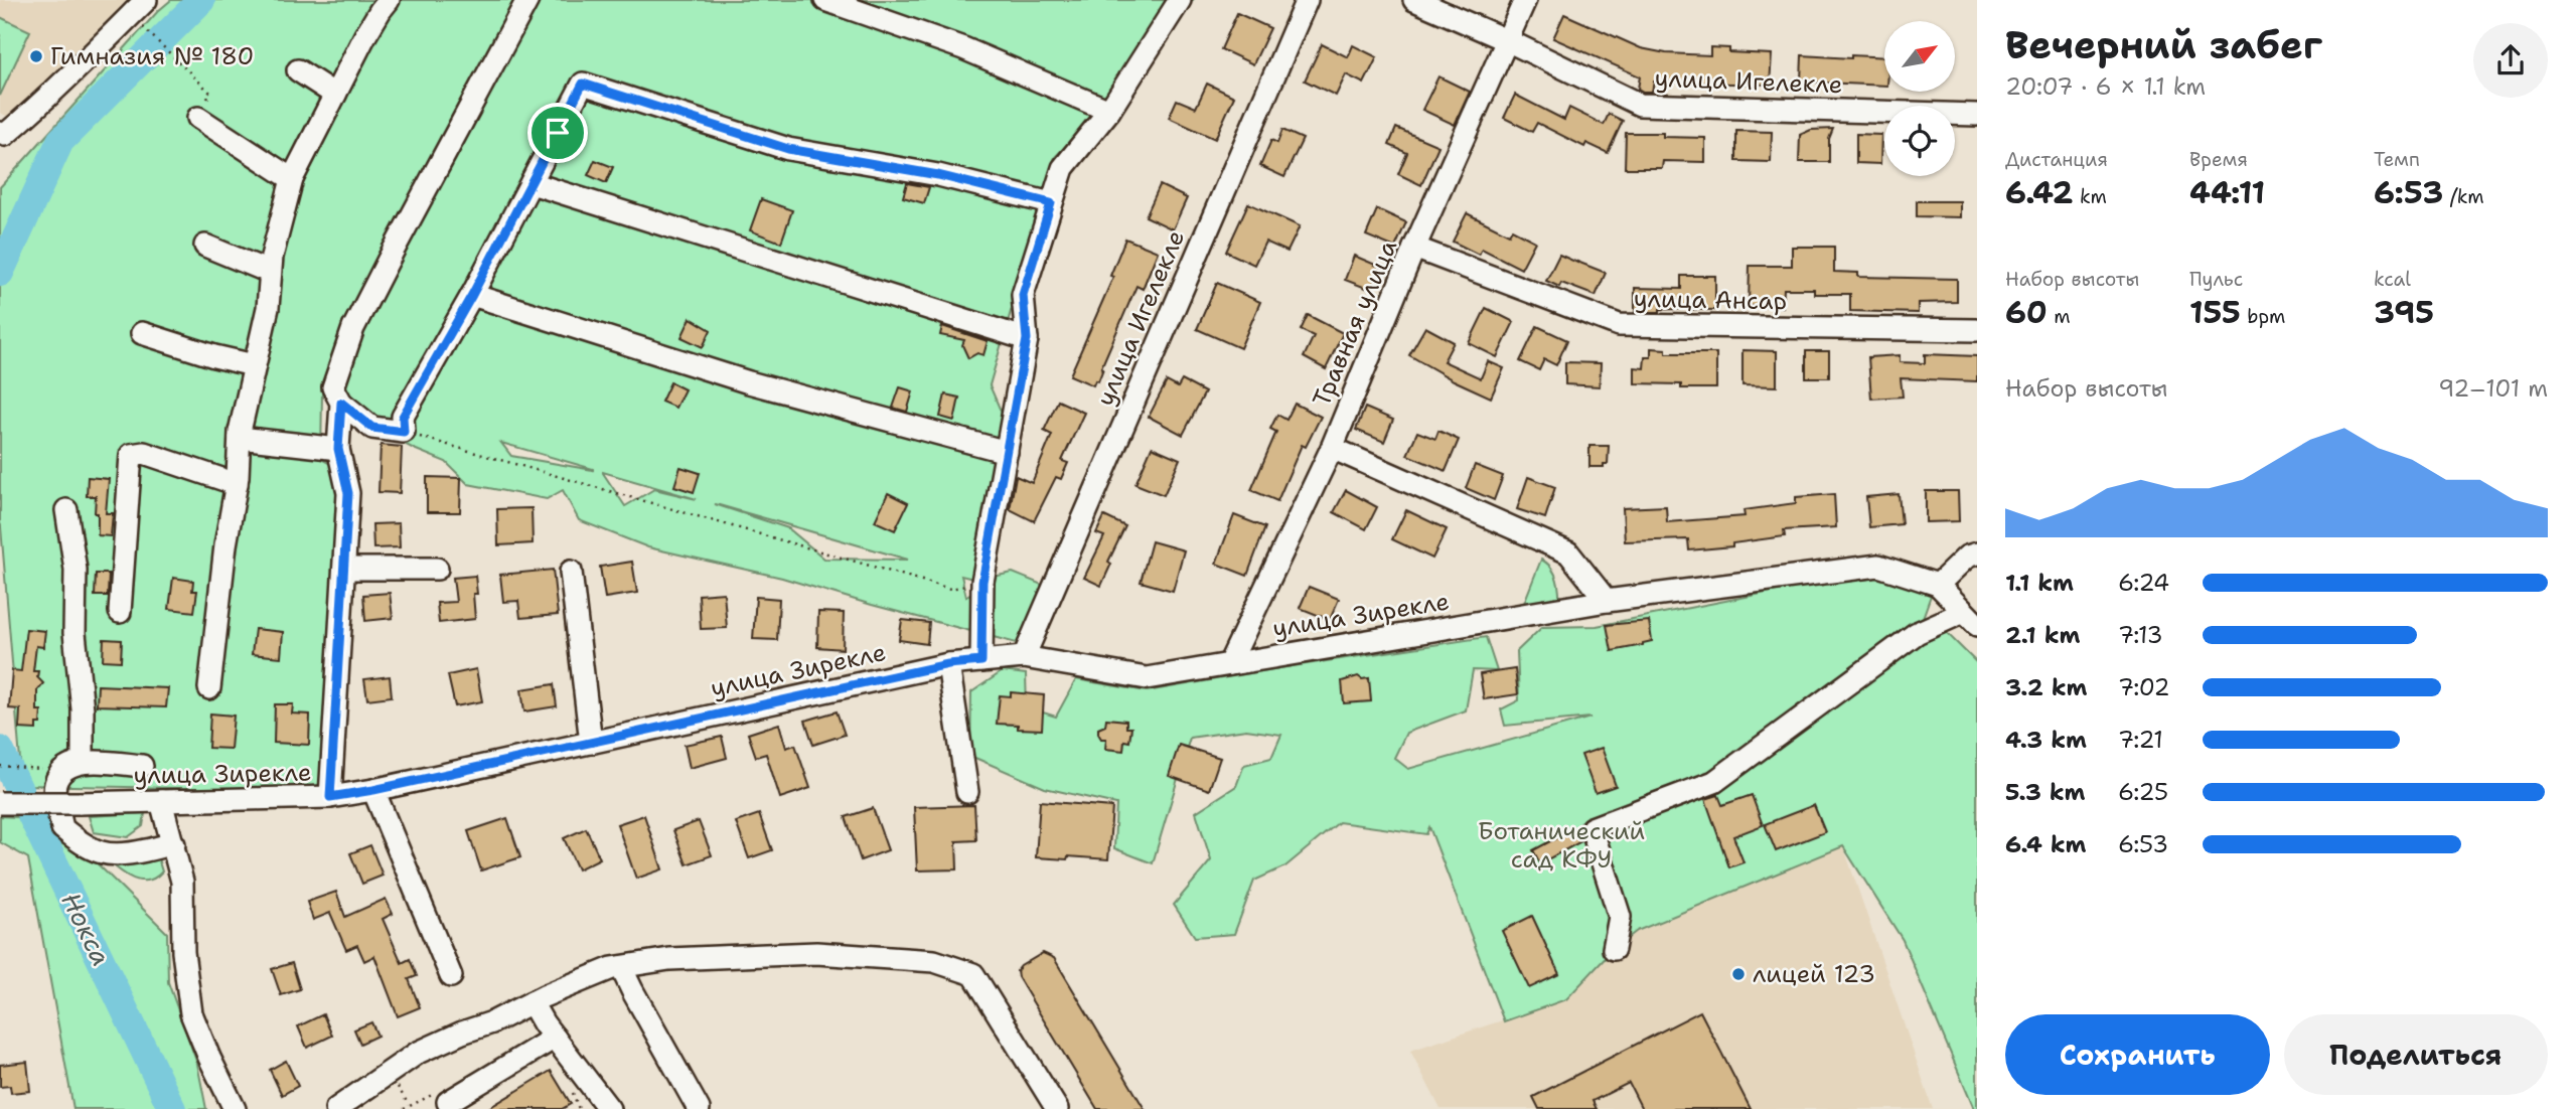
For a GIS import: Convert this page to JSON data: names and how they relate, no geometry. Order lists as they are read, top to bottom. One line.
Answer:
{"streets":{"street":["улица Игелекле","улица Ансар","Травная улица","улица Зирекле"]},"crossings":[["улица Игелекле","Травная улица"],["улица Игелекле","улица Зирекле"],["улица Ансар","Травная улица"],["Травная улица","улица Зирекле"]],"water":["Нокса"],"parks":["Ботанический сад КФУ"],"places":["Гимназия № 180","лицей 123"],"north":"top right","page":{"heading":["Вечерний забег","20:07 · 6 × 1.1 km"],"stats":[["Дистанция","6.42 km"],["Время","44:11"],["Темп","6:53 /km"],["Набор высоты","60 m"],["Пульс","155 bpm"],["kcal","395"]],"chart":["Набор высоты","92–101 m"],"list":[{"name":"1.1 km","note":"6:24"},{"name":"2.1 km","note":"7:13"},{"name":"3.2 km","note":"7:02"},{"name":"4.3 km","note":"7:21"},{"name":"5.3 km","note":"6:25"},{"name":"6.4 km","note":"6:53"}],"buttons":["Сохранить","Поделиться"]}}
